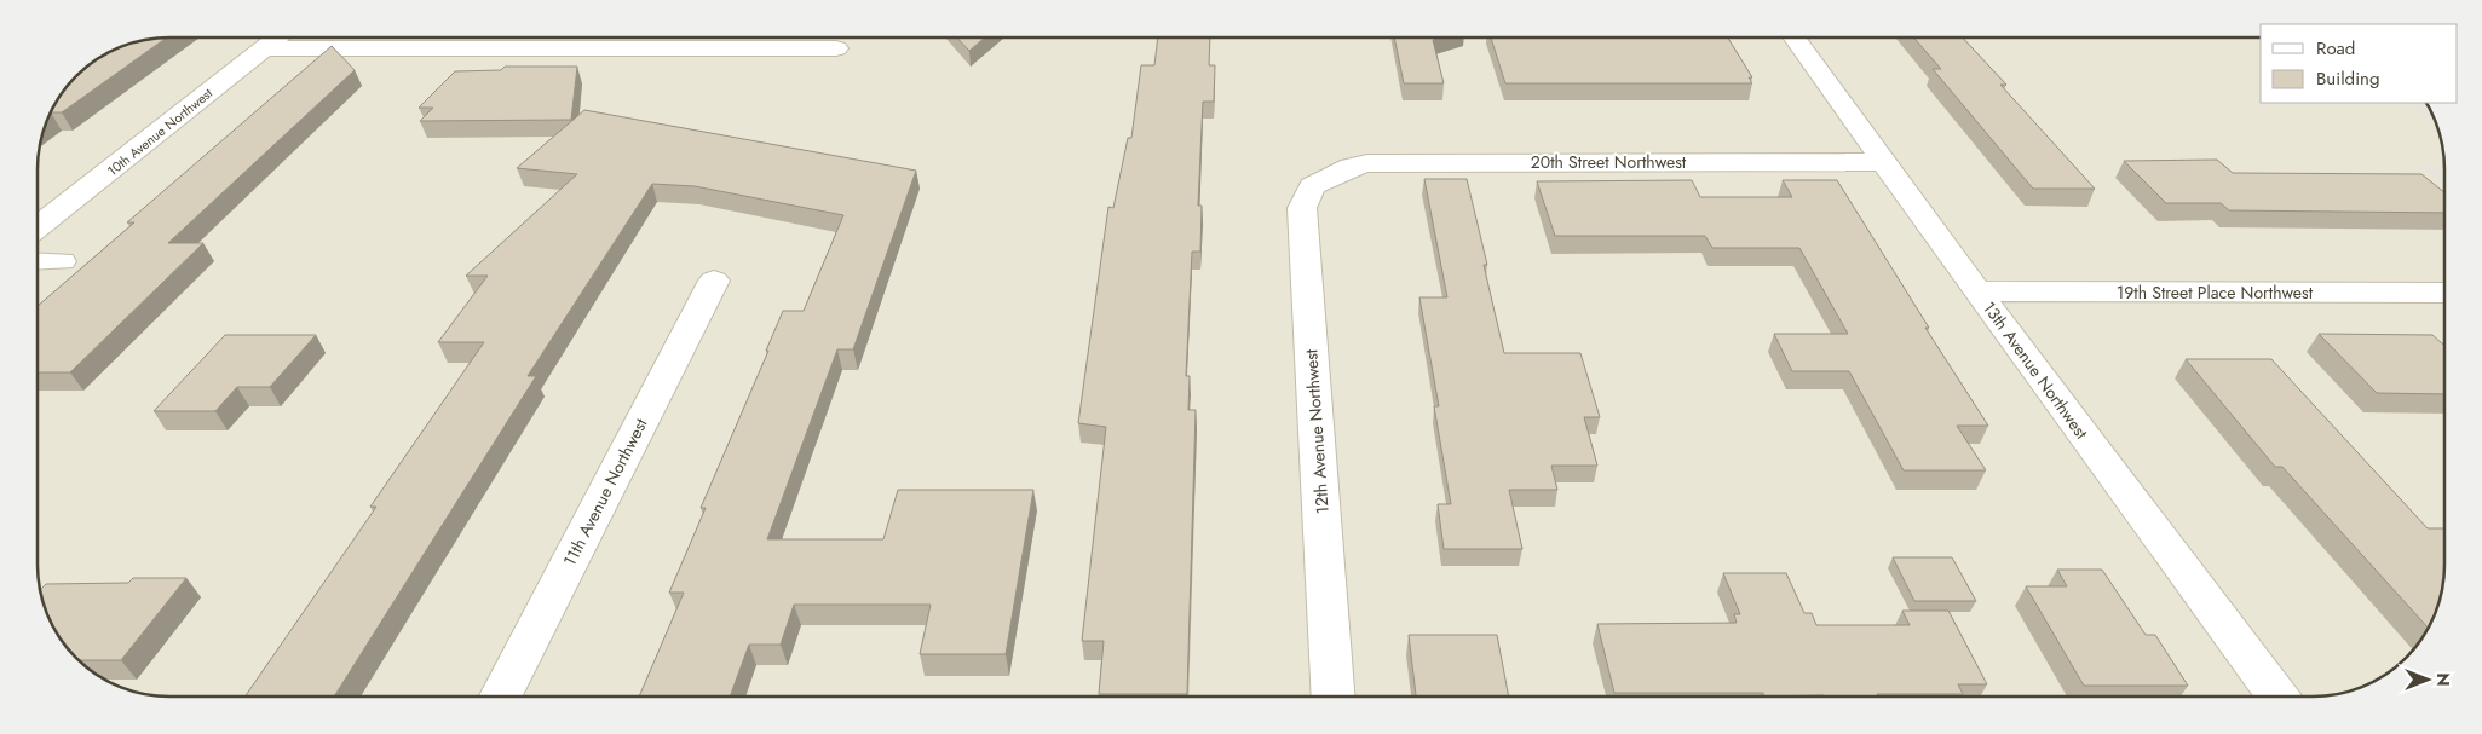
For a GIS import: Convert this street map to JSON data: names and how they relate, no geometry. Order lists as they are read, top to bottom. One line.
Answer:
{"streets":{"street":["10th Avenue Northwest","20th Street Northwest","19th Street Place Northwest","13th Avenue Northwest","12th Avenue Northwest","11th Avenue Northwest"]},"crossings":[["20th Street Northwest","13th Avenue Northwest"],["20th Street Northwest","12th Avenue Northwest"],["19th Street Place Northwest","13th Avenue Northwest"]],"legend":["Road","Building"],"north":"right"}
